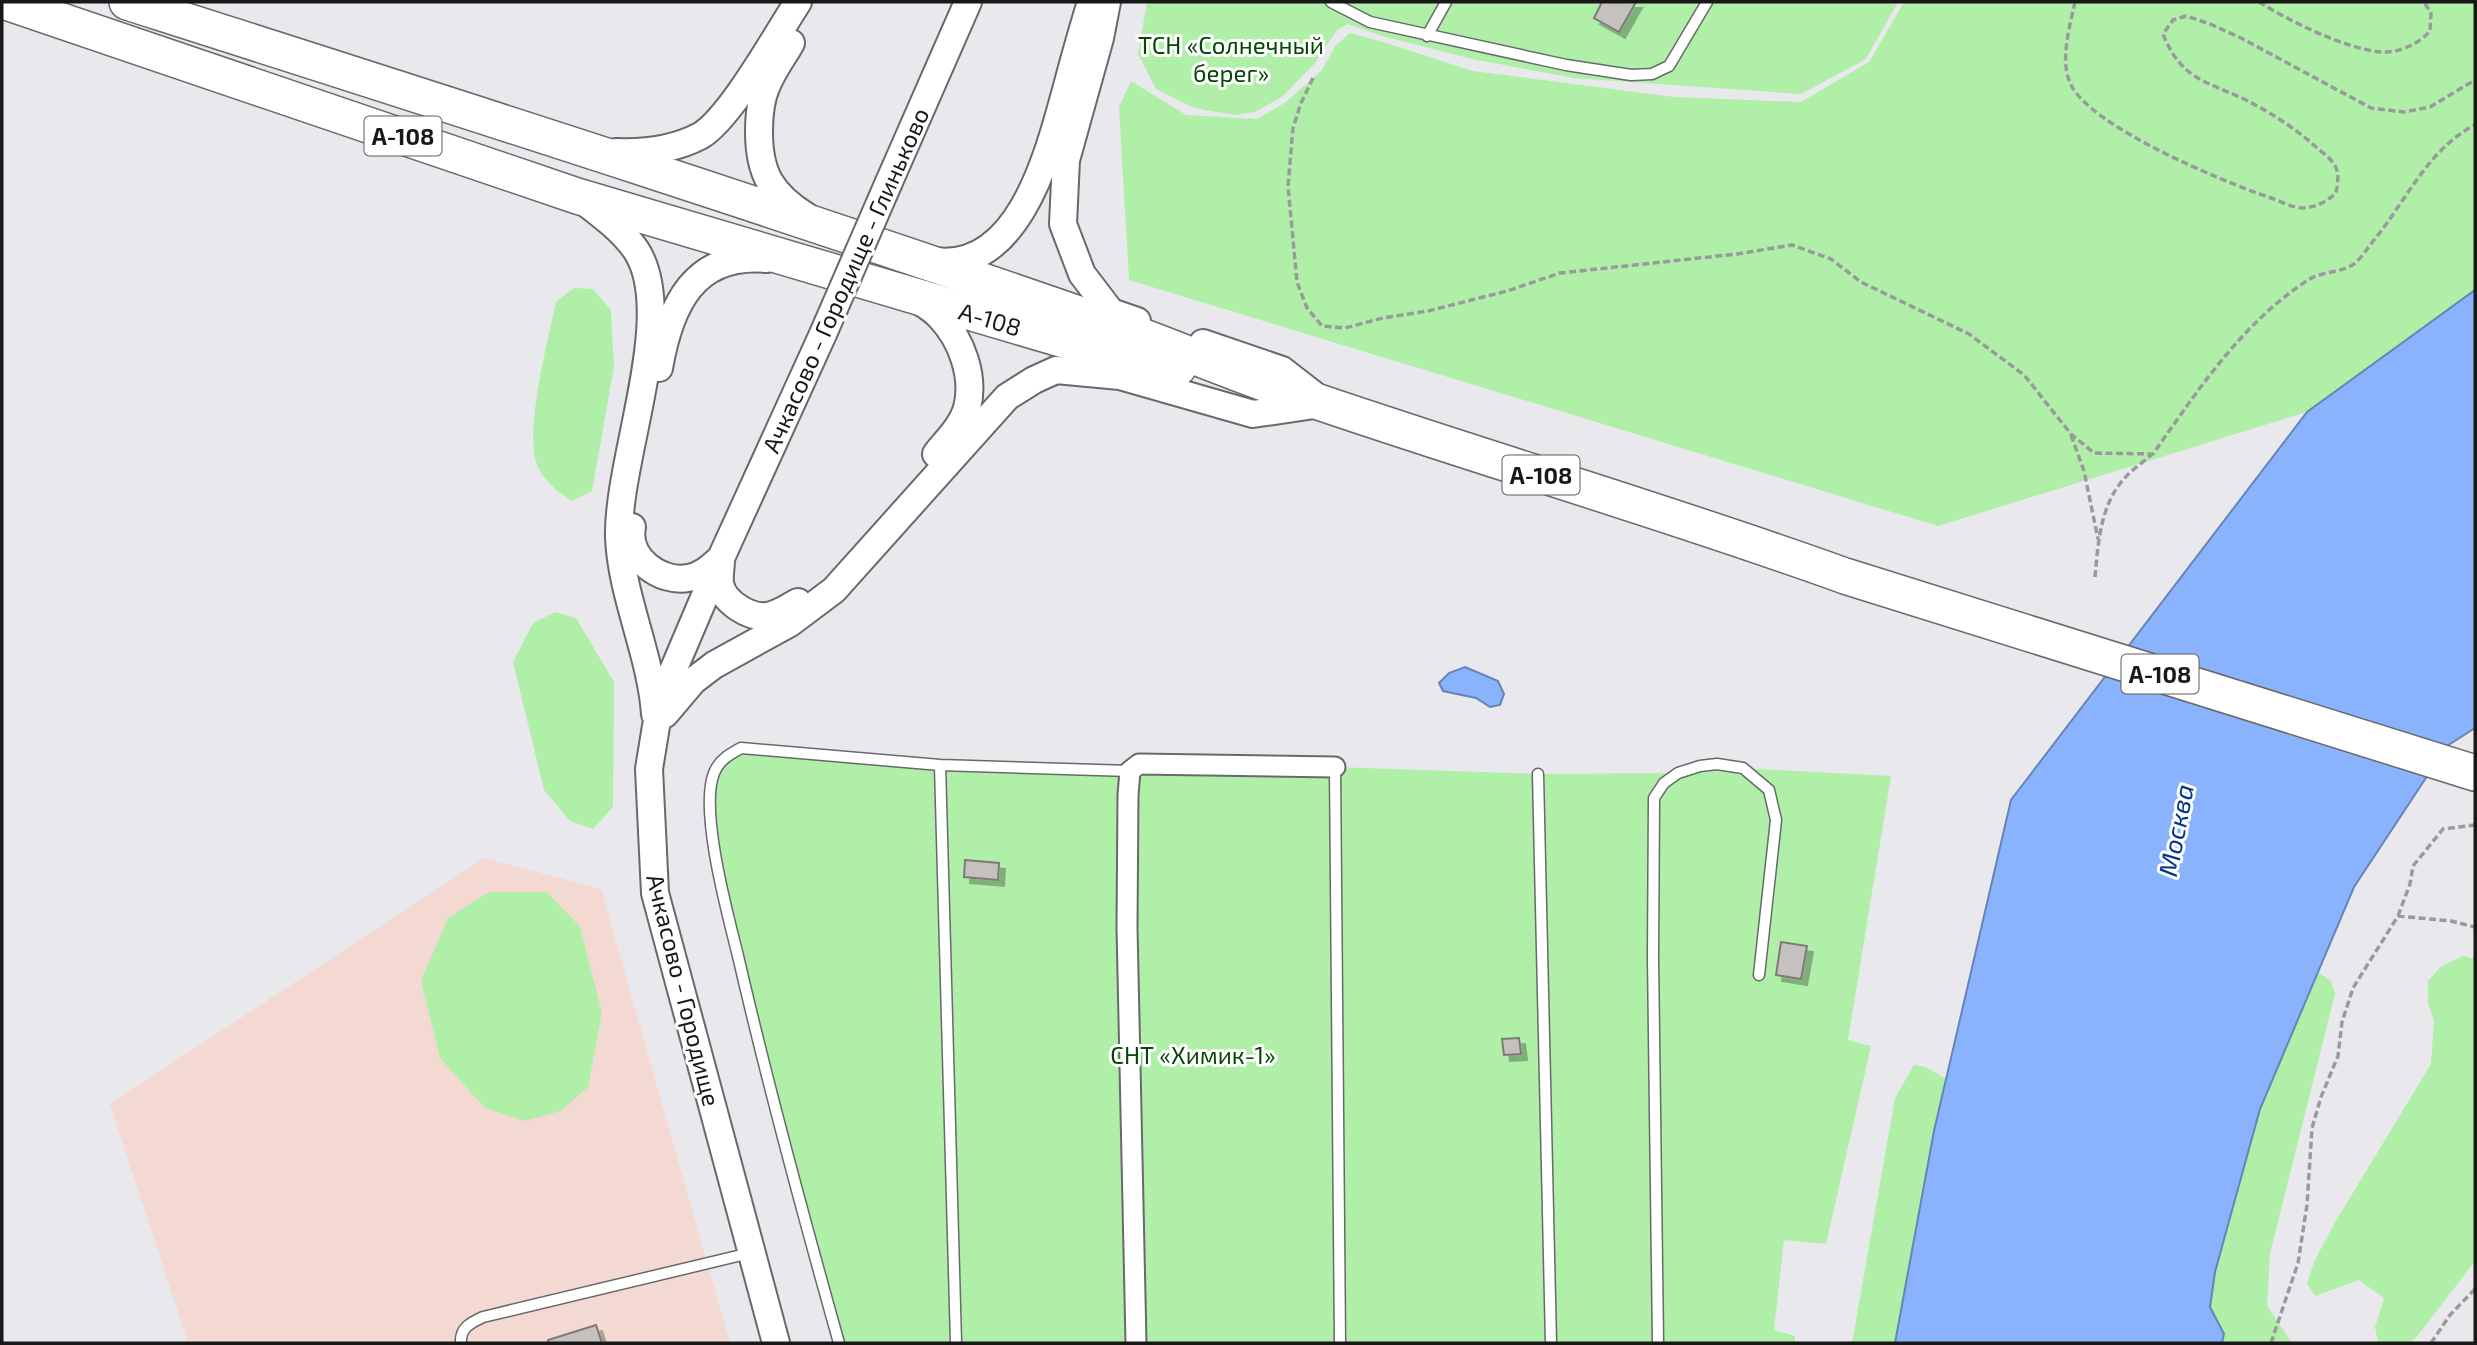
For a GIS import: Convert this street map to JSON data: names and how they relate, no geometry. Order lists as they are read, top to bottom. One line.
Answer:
{"streets":{"highway":["А-108"],"street":["Ачкасово - Городище - Глиньково","Ачкасово - Городище"]},"crossings":[["Ачкасово - Городище - Глиньково","Ачкасово - Городище"]],"water":["Москва"],"parks":["ТСН «Солнечный берег»","СНТ «Химик-1»"]}
